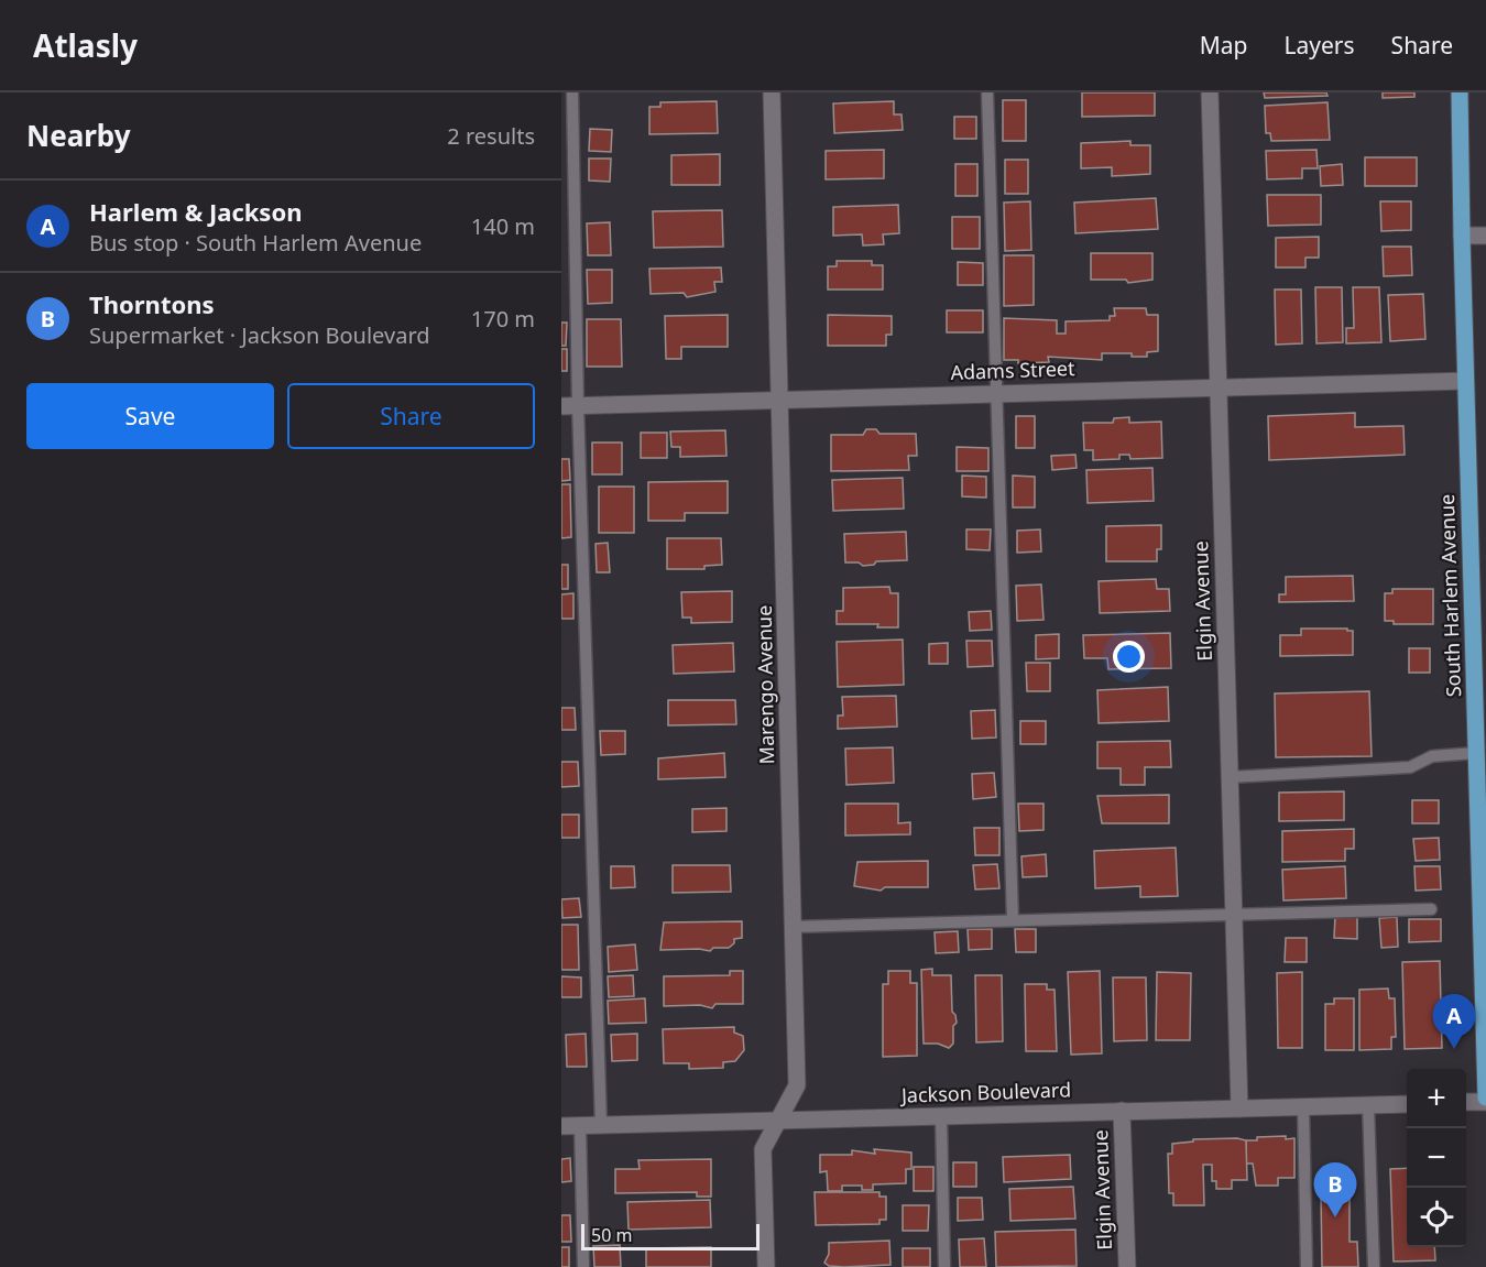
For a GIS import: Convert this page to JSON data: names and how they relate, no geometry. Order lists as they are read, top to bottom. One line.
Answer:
{"streets":{"main road":["South Harlem Avenue"],"street":["Adams Street","Elgin Avenue","Marengo Avenue","Jackson Boulevard"]},"crossings":[["Adams Street","South Harlem Avenue"],["Adams Street","Elgin Avenue"],["Adams Street","Marengo Avenue"],["Elgin Avenue","Jackson Boulevard"],["Marengo Avenue","Jackson Boulevard"]],"scale_bar":"50 m","page":{"header":"Atlasly","nav":["Map","Layers","Share"],"heading":["Nearby","2 results"],"list":[{"mark":"A","name":"Harlem & Jackson","note":"Bus stop · South Harlem Avenue","value":"140 m"},{"mark":"B","name":"Thorntons","note":"Supermarket · Jackson Boulevard","value":"170 m"}],"buttons":["Save","Share"],"pins":["A","B"],"map_buttons":["+","−"],"scale":"50 m"}}
